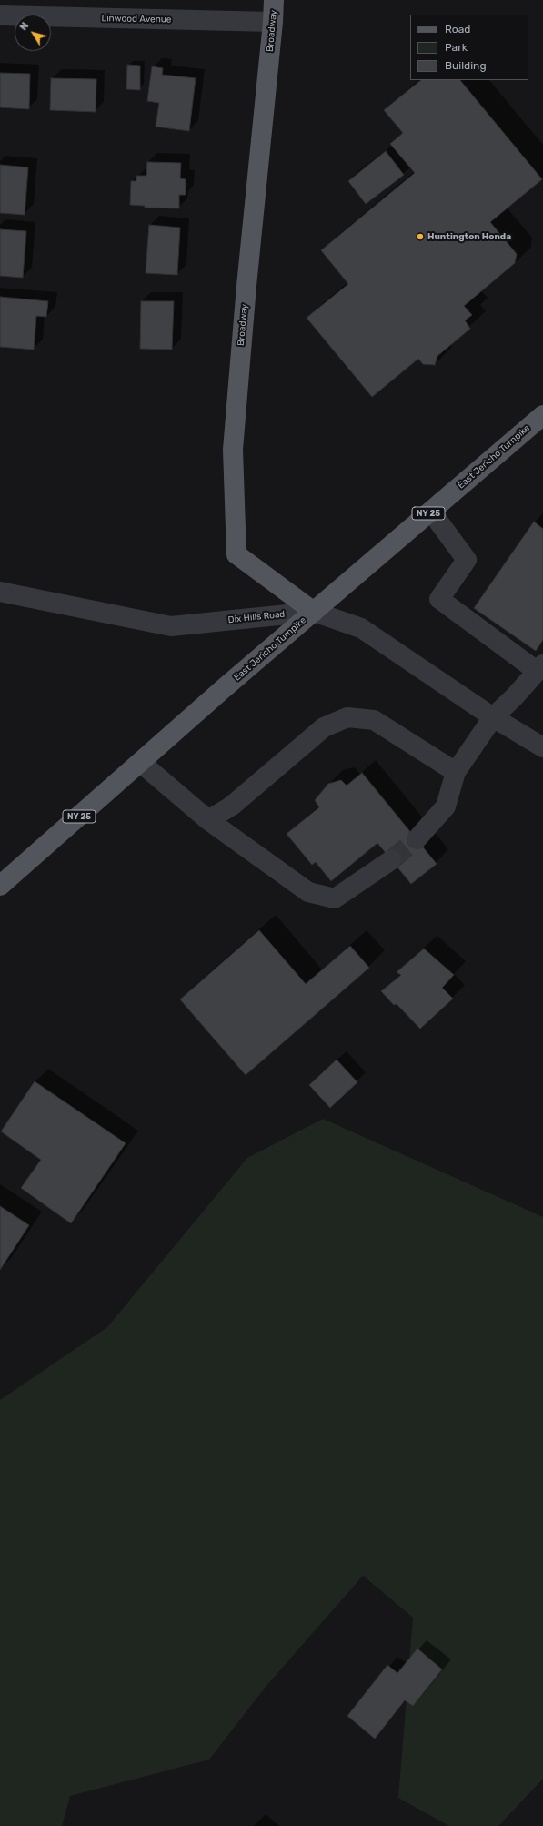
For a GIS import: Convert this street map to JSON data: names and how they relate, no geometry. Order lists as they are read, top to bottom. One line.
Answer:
{"streets":{"main road":["Broadway","East Jericho Turnpike","NY 25"],"street":["Linwood Avenue","Dix Hills Road"]},"crossings":[["Linwood Avenue","Broadway"],["Broadway","East Jericho Turnpike"],["Broadway","Dix Hills Road"],["East Jericho Turnpike","Dix Hills Road"]],"places":["Huntington Honda"],"legend":["Road","Park","Building"],"north":"top left"}
